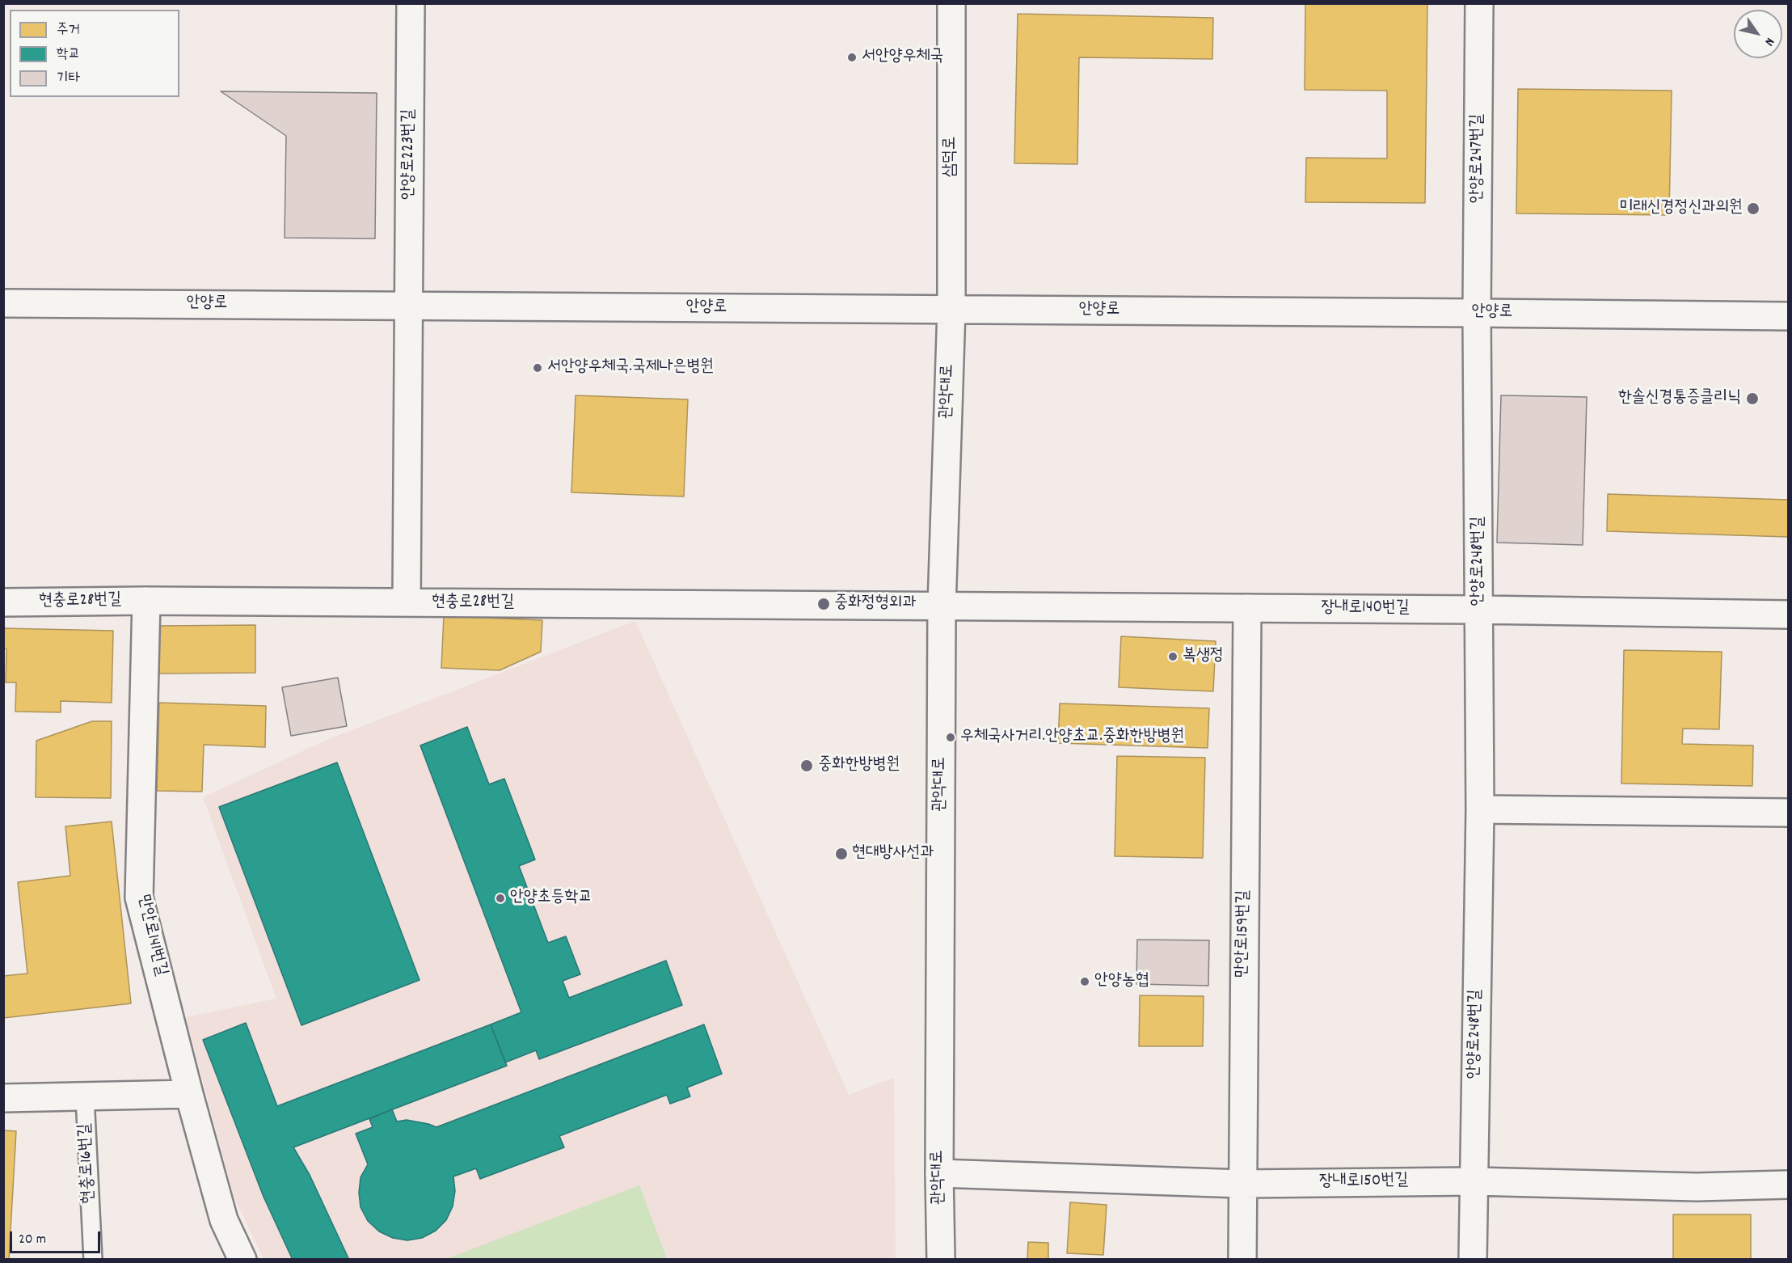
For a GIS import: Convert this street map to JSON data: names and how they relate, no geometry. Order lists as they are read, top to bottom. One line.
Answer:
{"streets":{"street":["안양로223번길","삼덕로","안양로247번길","안양로","관악대로","안양로248번길","현충로28번길","장내로140번길","만안로159번길","만안로141번길","장내로150번길"],"lane":["현충로16번길"]},"crossings":[["안양로223번길","안양로"],["삼덕로","안양로"],["삼덕로","관악대로"],["안양로247번길","안양로"],["안양로247번길","안양로248번길"],["안양로","관악대로"],["안양로","안양로248번길"],["관악대로","현충로28번길"],["관악대로","장내로140번길"],["관악대로","장내로150번길"],["안양로248번길","장내로140번길"],["안양로248번길","장내로150번길"],["현충로28번길","장내로140번길"],["현충로28번길","만안로141번길"],["장내로140번길","만안로159번길"],["만안로159번길","장내로150번길"]],"places":["서안양우체국","미래신경정신과의원","서안양우체국.국제나은병원","한솔신경통증클리닉","중화정형외과","복생정","우체국사거리.안양초교.중화한방병원","중화한방병원","현대방사선과","안양초등학교","안양농협"],"legend":["주거","학교","기타"],"scale_bar":"20 m","north":"bottom right"}
